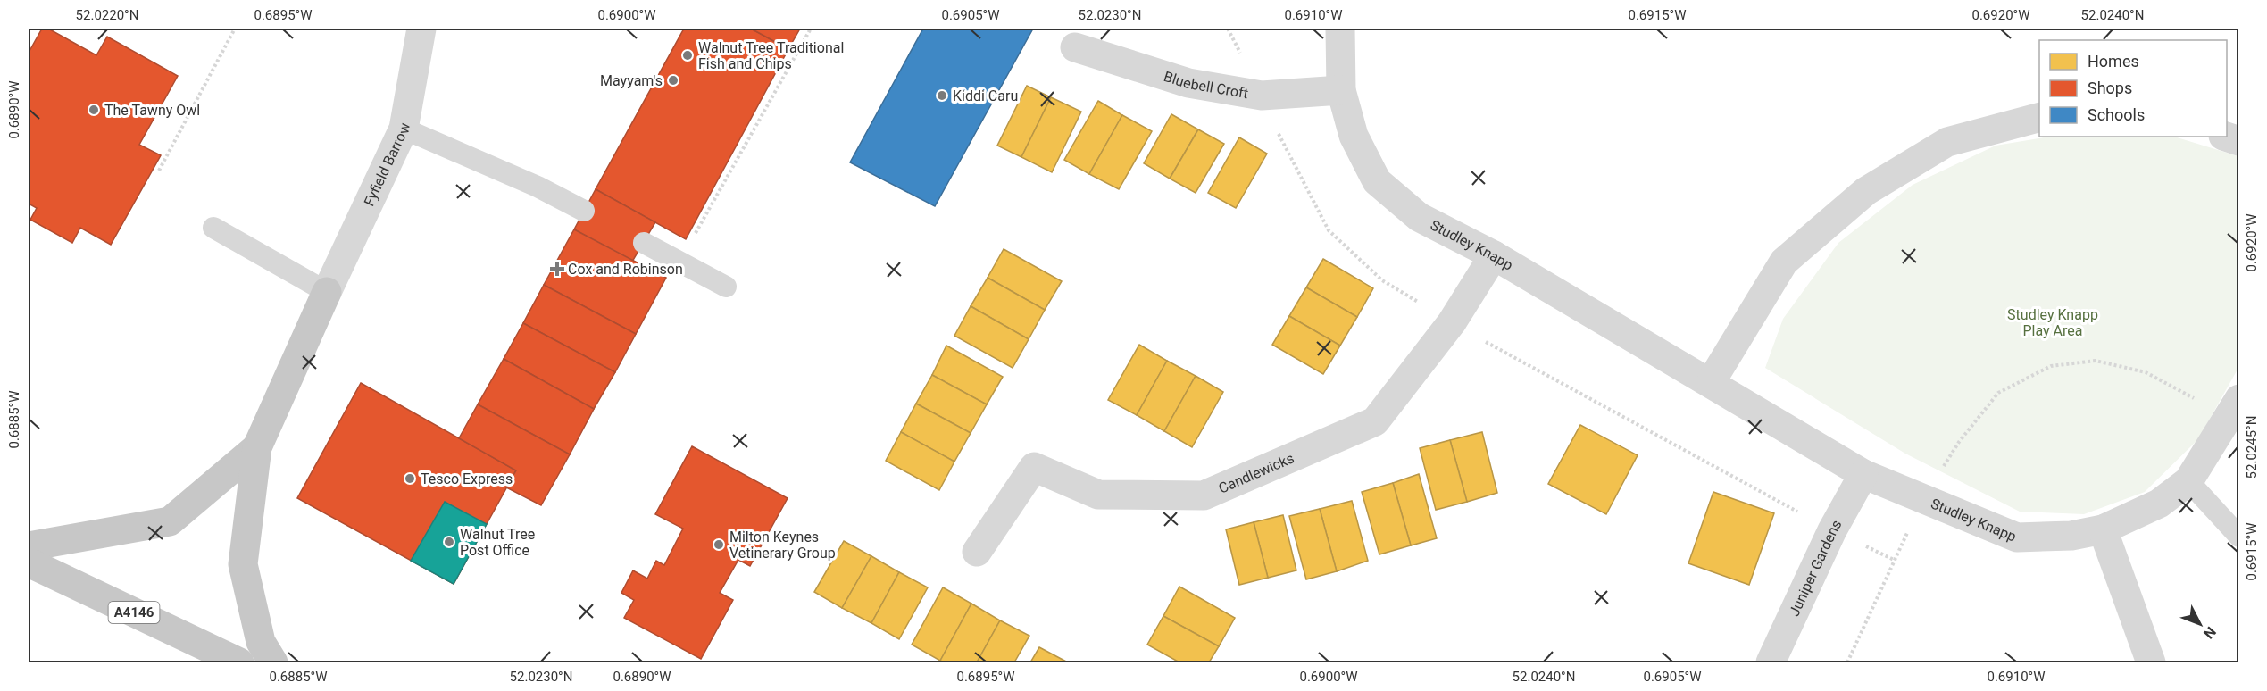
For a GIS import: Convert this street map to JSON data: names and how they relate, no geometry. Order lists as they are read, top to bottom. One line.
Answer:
{"streets":{"highway":["A4146"],"street":["Bluebell Croft","Fyfield Barrow","Studley Knapp","Candlewicks","Juniper Gardens"]},"crossings":[["Bluebell Croft","Studley Knapp"],["Studley Knapp","Candlewicks"],["Studley Knapp","Juniper Gardens"]],"parks":["Studley Knapp Play Area"],"places":{"other":["Walnut Tree Traditional Fish and Chips","Mayyam's","Kiddi Caru","The Tawny Owl","Tesco Express","Walnut Tree Post Office","Milton Keynes Vetinerary Group"],"health":["Cox and Robinson"]},"legend":["Homes","Shops","Schools"],"north":"bottom right","coordinates":["52.0220°N","0.6895°W","0.6900°W","0.6905°W","52.0230°N","0.6910°W","0.6915°W","0.6920°W","52.0240°N","0.6890°W","0.6885°W","52.0245°N"]}
